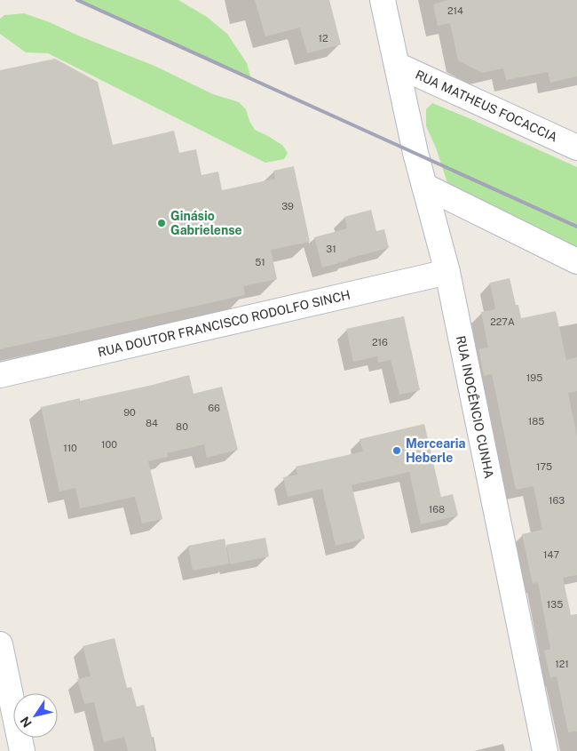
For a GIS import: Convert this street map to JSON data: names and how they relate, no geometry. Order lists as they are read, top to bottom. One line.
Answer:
{"streets":{"street":["RUA MATHEUS FOCACCIA","RUA DOUTOR FRANCISCO RODOLFO SINCH","RUA INOCÊNCIO CUNHA"]},"crossings":[["RUA MATHEUS FOCACCIA","RUA INOCÊNCIO CUNHA"],["RUA DOUTOR FRANCISCO RODOLFO SINCH","RUA INOCÊNCIO CUNHA"]],"places":["Ginásio Gabrielense","Mercearia Heberle"],"house_numbers":["214","12","39","31","51","227A","216","195","66","90","185","84","80","100","110","175","163","168","147","135","121"],"north":"bottom left"}
